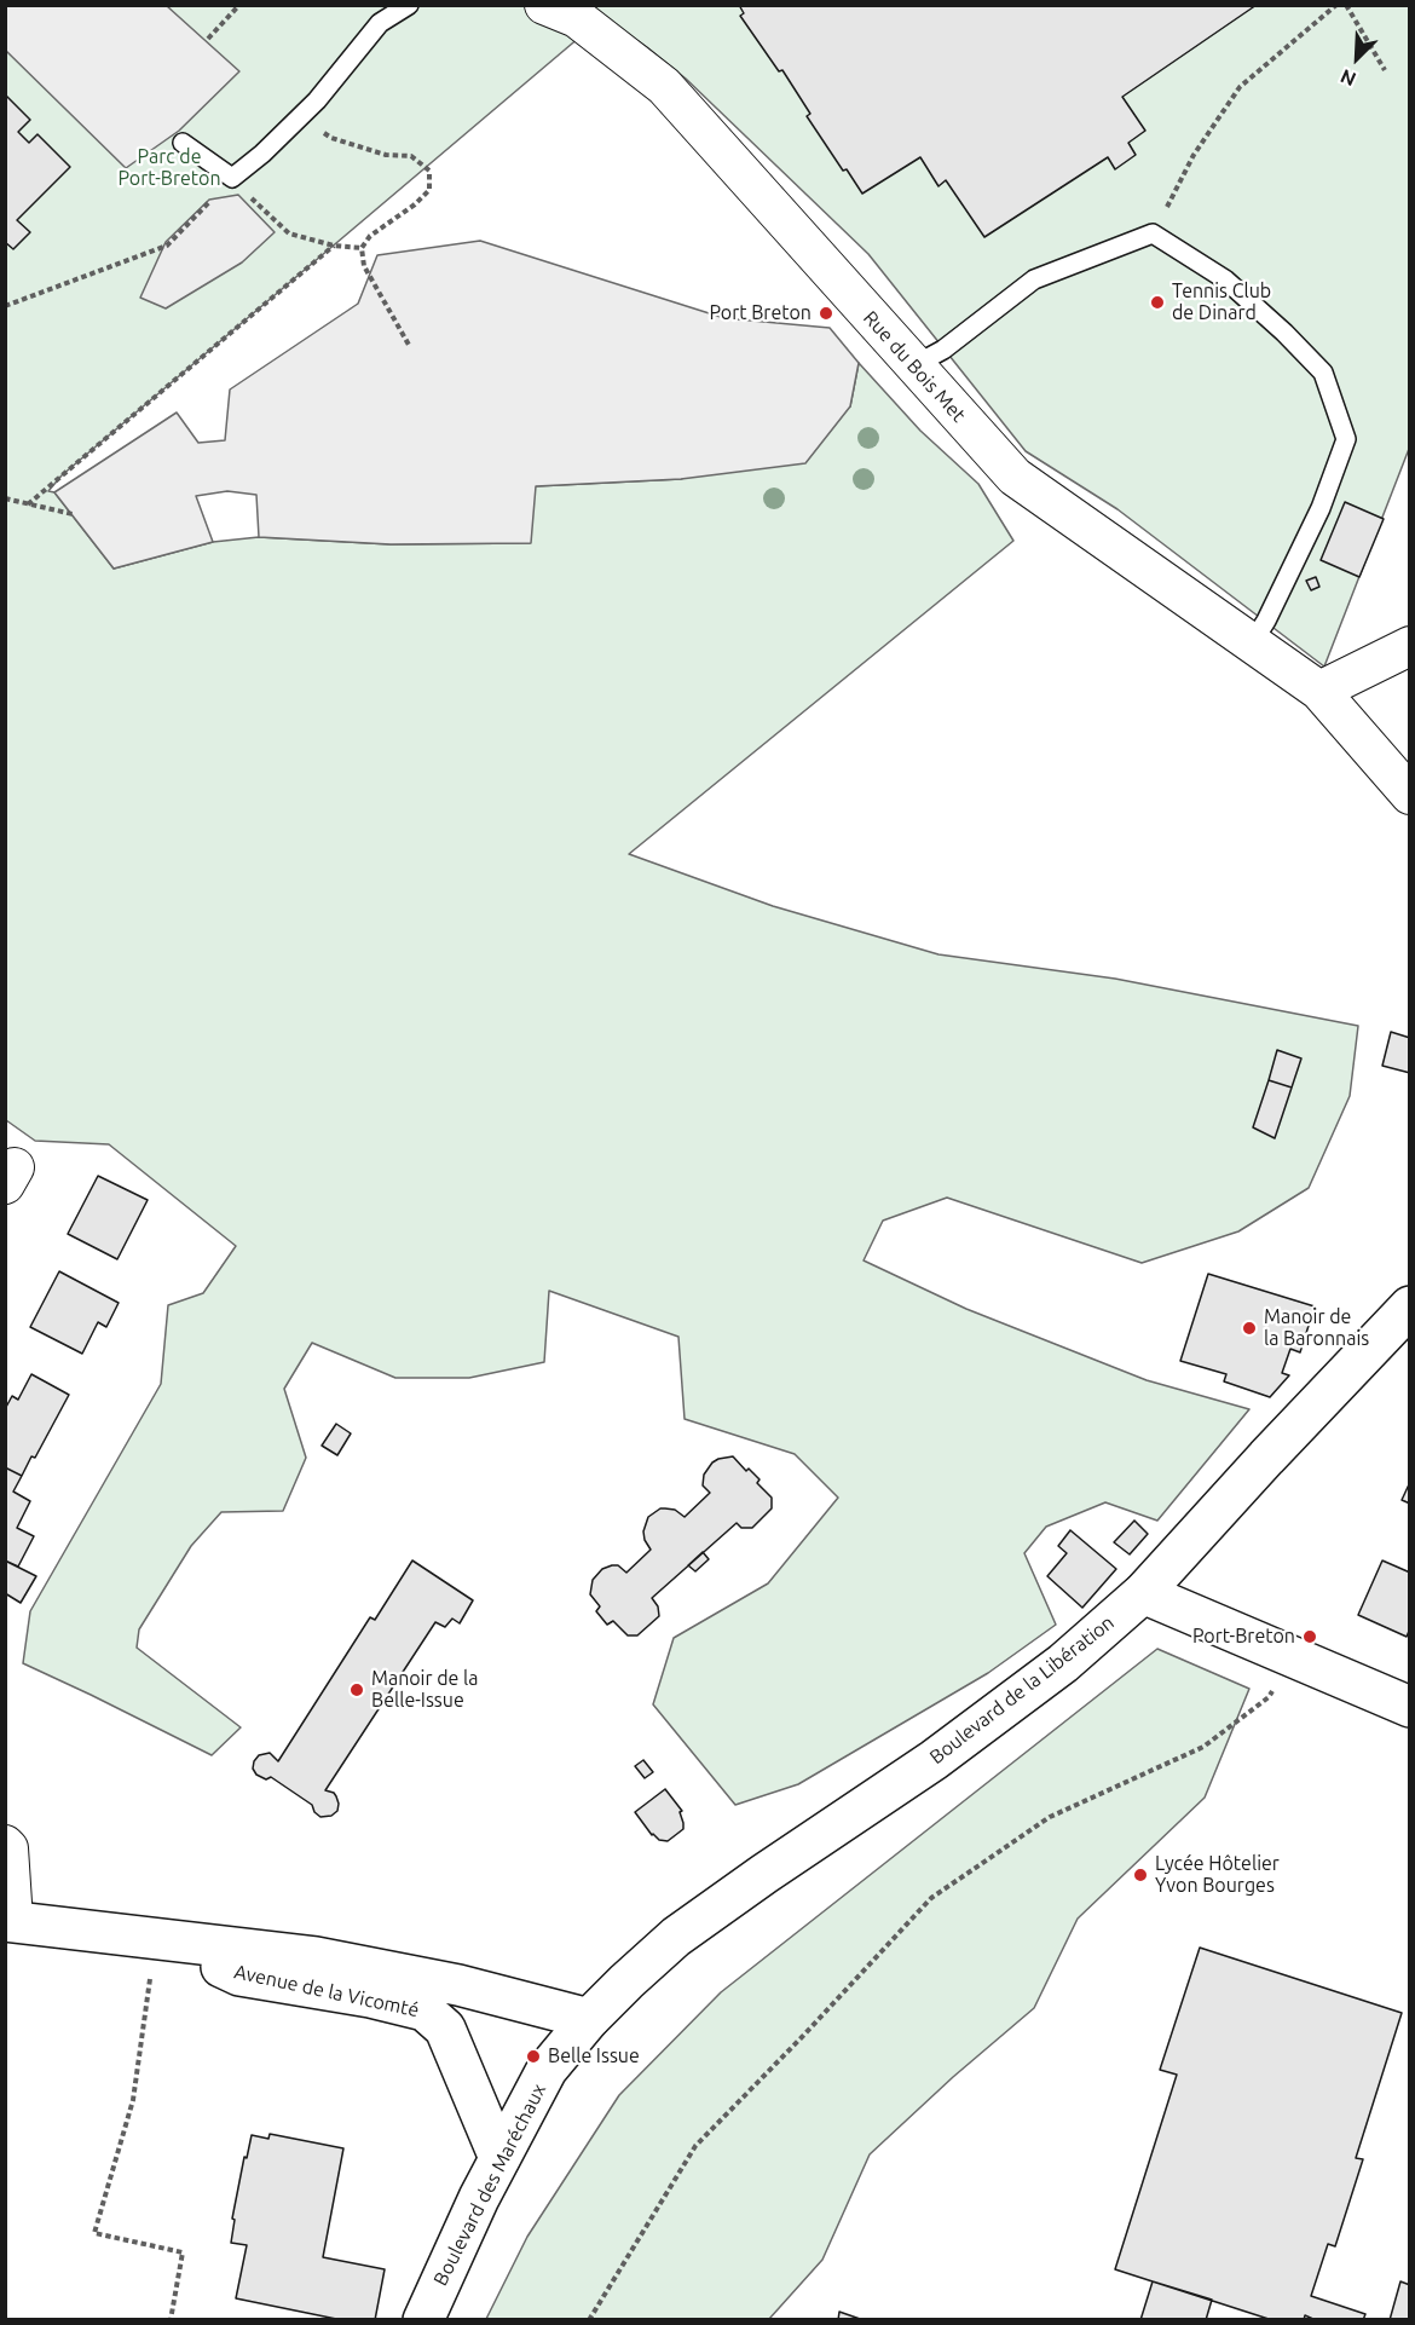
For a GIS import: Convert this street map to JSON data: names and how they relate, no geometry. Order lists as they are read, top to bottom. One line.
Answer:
{"streets":{"main road":["Boulevard de la Libération","Avenue de la Vicomté","Boulevard des Maréchaux"],"street":["Rue du Bois Met"]},"crossings":[["Boulevard de la Libération","Avenue de la Vicomté"],["Boulevard de la Libération","Boulevard des Maréchaux"],["Avenue de la Vicomté","Boulevard des Maréchaux"]],"parks":["Parc de Port-Breton"],"places":["Tennis Club de Dinard","Port Breton","Manoir de la Baronnais","Port-Breton","Manoir de la Belle-Issue","Lycée Hôtelier Yvon Bourges","Belle Issue"],"north":"bottom left"}
